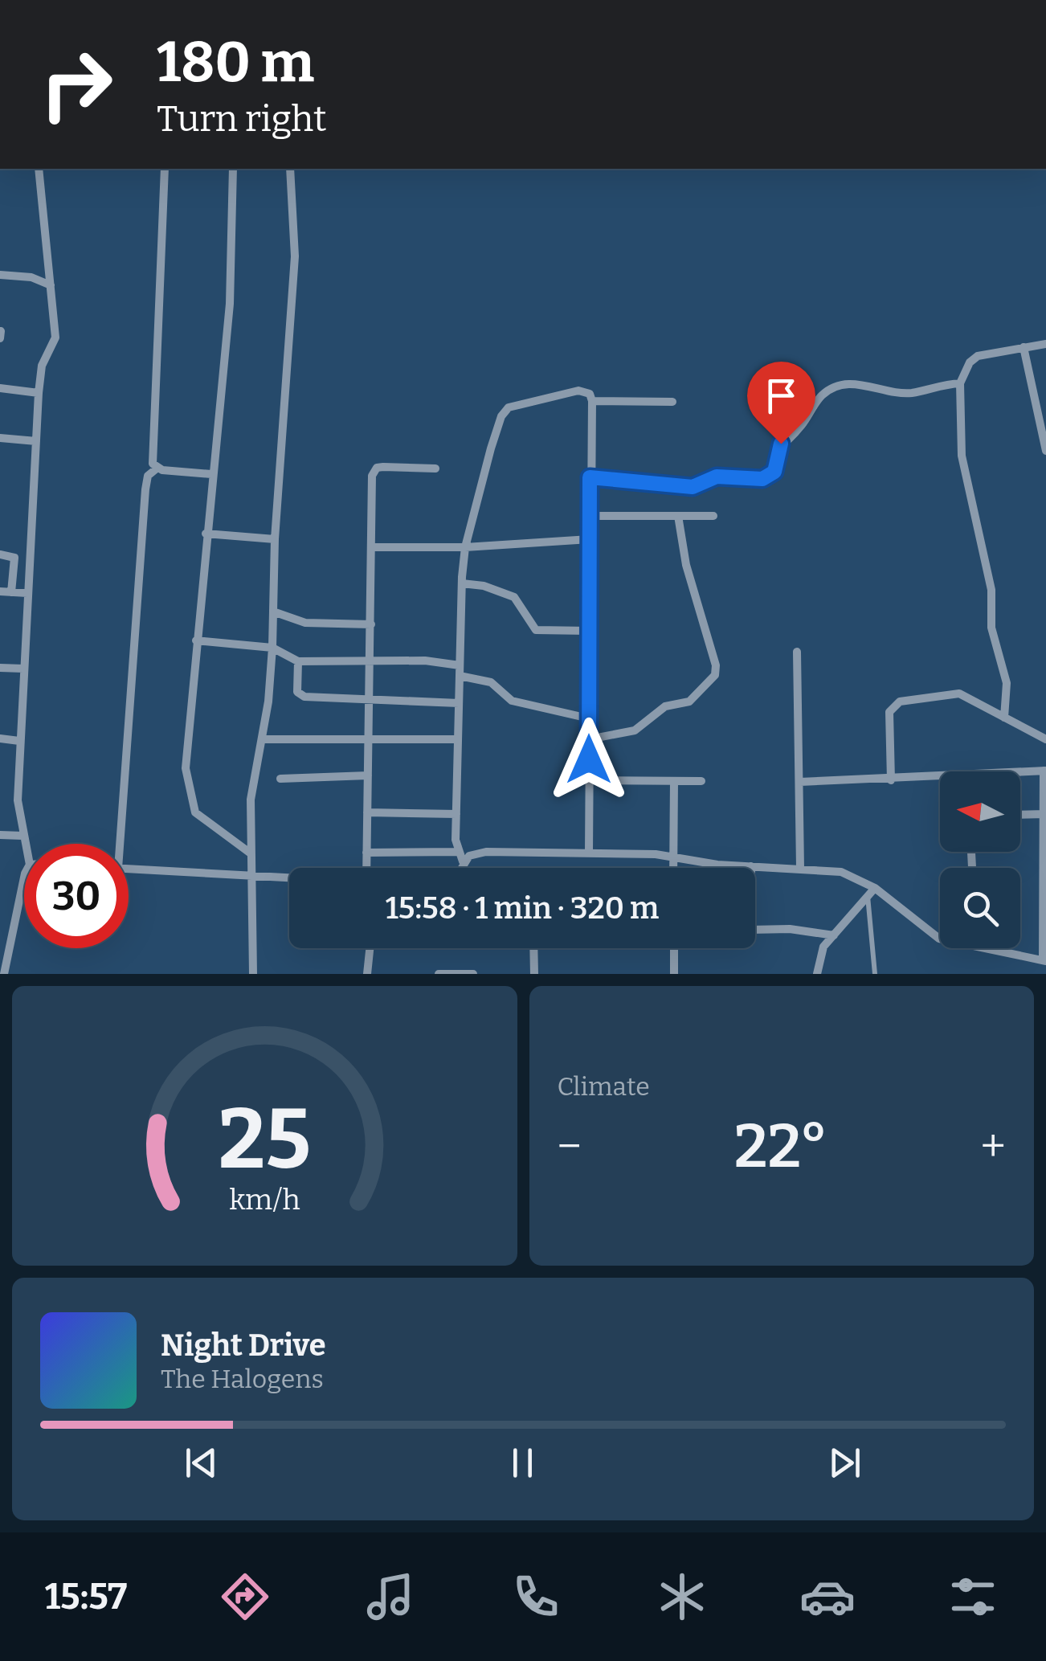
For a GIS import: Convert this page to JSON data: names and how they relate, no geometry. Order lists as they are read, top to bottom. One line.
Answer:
{"north":"left","page":{"turn":["180 m","Turn right"],"limit":"30","trip":"15:58 · 1 min · 320 m","tile":"Climate","heat":["−","22°","+"],"song":["Night Drive","The Halogens"],"tabs":"15:57","gauge":["25","km/h"]}}
